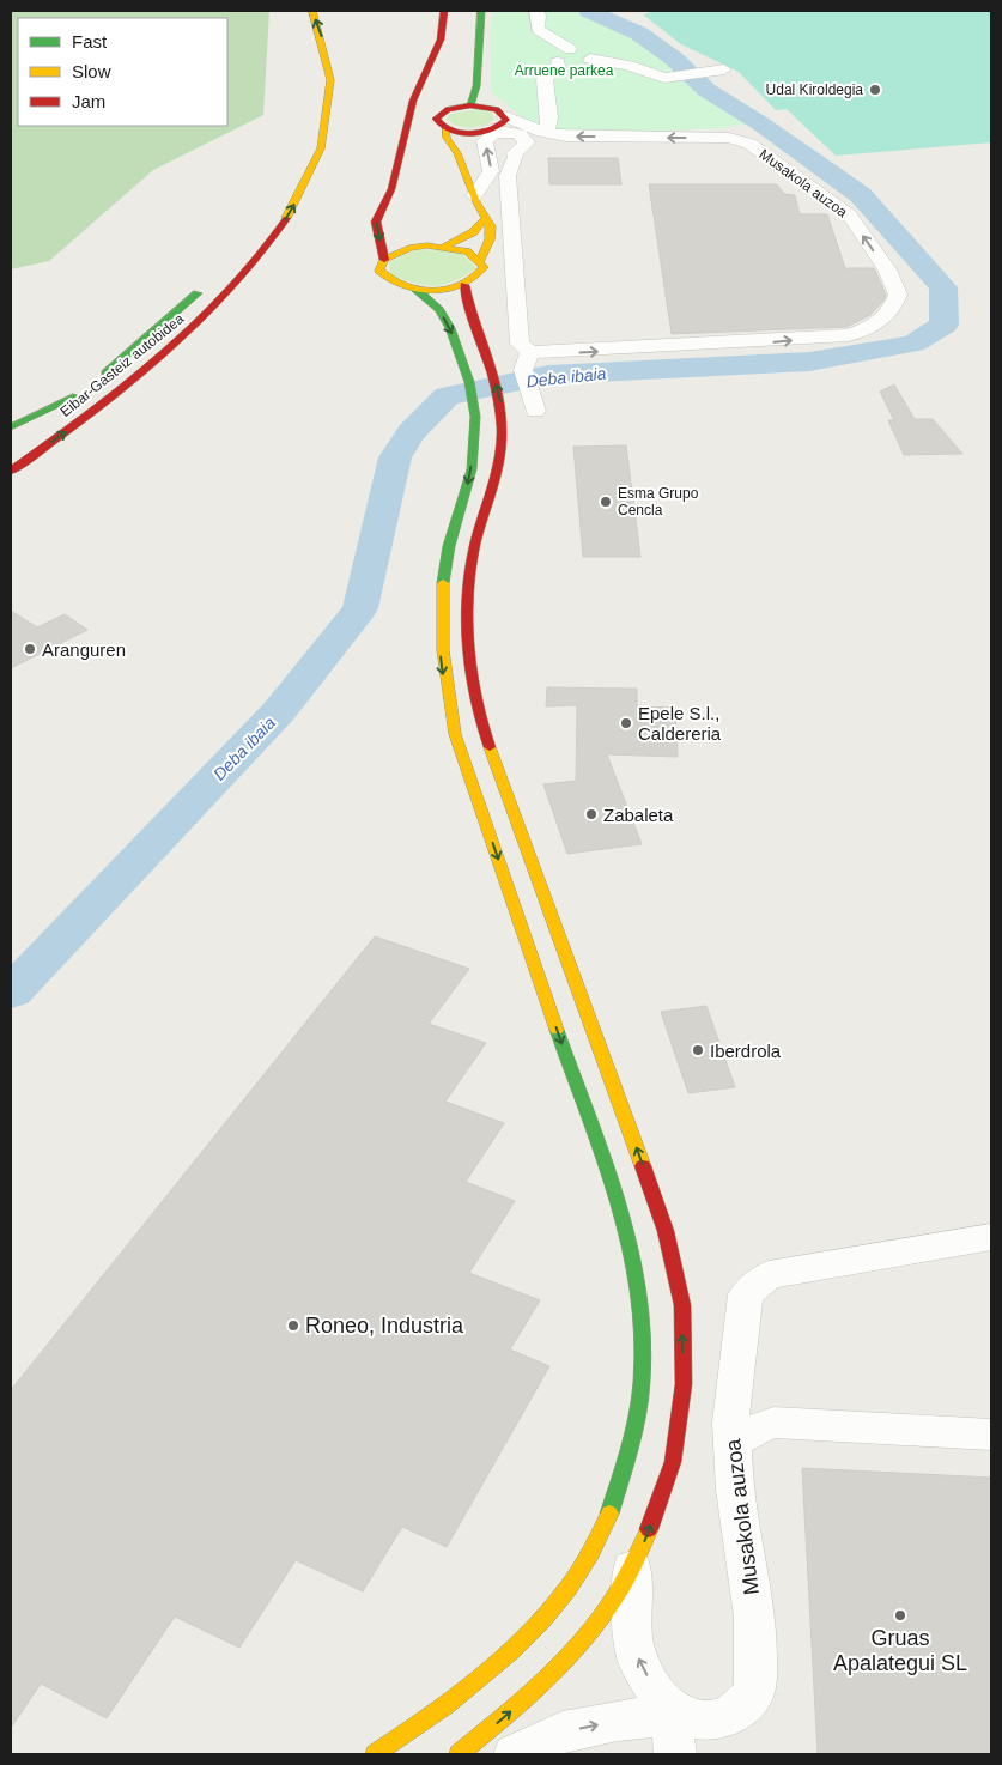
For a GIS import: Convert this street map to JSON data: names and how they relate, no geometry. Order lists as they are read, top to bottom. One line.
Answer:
{"streets":{"main road":["Eibar-Gasteiz autobidea"],"street":["Musakola auzoa"]},"water":["Deba ibaia"],"parks":["Arruene parkea"],"places":["Udal Kiroldegia","Esma Grupo Cencla","Aranguren","Epele S.l., Caldereria","Zabaleta","Iberdrola","Roneo, Industria","Gruas Apalategui SL"],"legend":["Fast","Slow","Jam"]}
